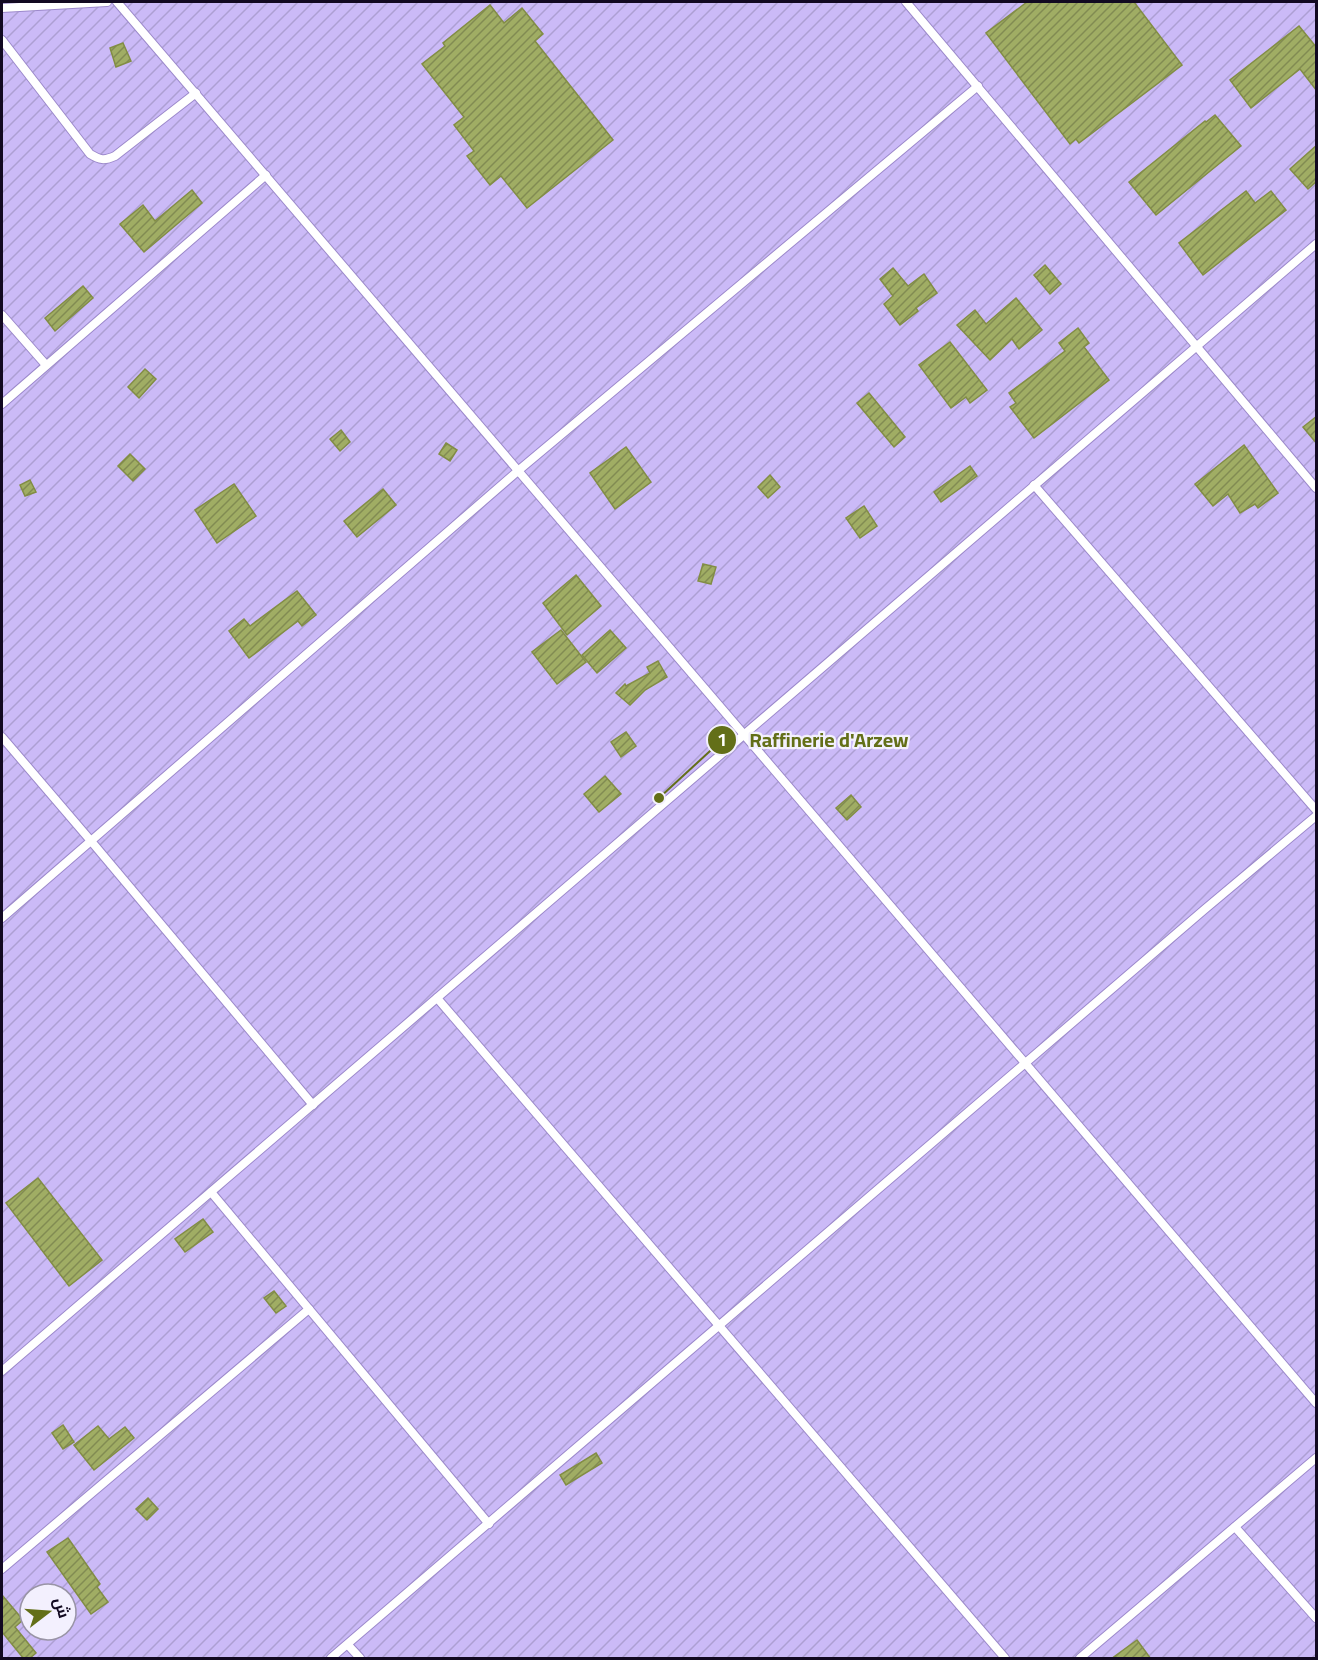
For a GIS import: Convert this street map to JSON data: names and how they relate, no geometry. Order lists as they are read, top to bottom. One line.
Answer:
{"places":["Raffinerie d'Arzew"],"north":"right"}
